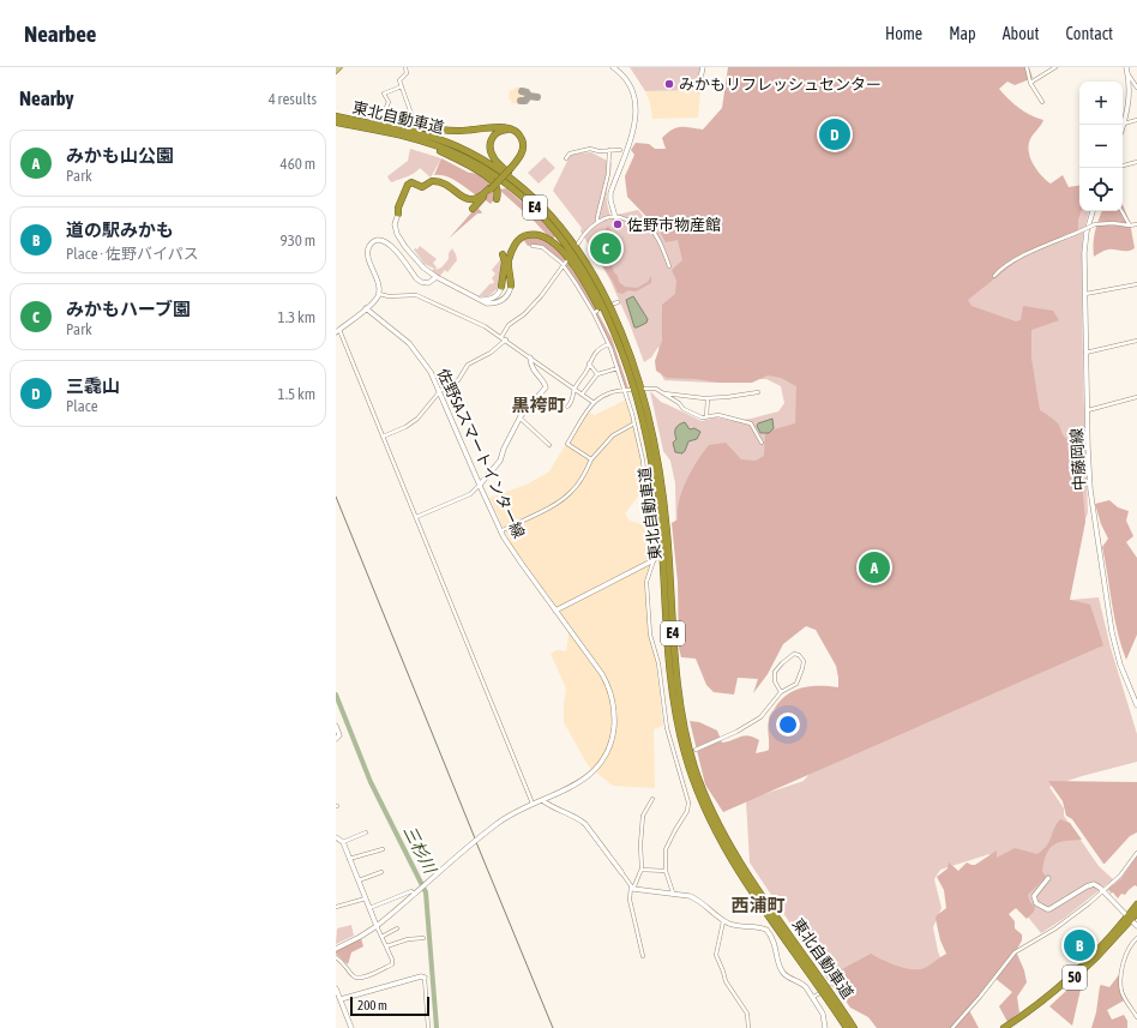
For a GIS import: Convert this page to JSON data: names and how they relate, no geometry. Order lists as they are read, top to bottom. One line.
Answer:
{"streets":{"highway":["東北自動車道","E4","50"],"main road":["佐野SAスマートインター線","中藤岡線"]},"districts":["黒袴町","西浦町"],"water":["三杉川"],"places":["みかもリフレッシュセンター","佐野市物産館"],"scale_bar":"200 m","page":{"header":"Nearbee","nav":["Home","Map","About","Contact"],"heading":["Nearby","4 results"],"map_buttons":["+","−"],"pins":["D","C","A","B"],"list":[{"mark":"A","name":"みかも山公園","note":"Park","value":"460 m"},{"mark":"B","name":"道の駅みかも","note":"Place · 佐野バイパス","value":"930 m"},{"mark":"C","name":"みかもハーブ園","note":"Park","value":"1.3 km"},{"mark":"D","name":"三毳山","note":"Place","value":"1.5 km"}],"scale":"200 m"}}
